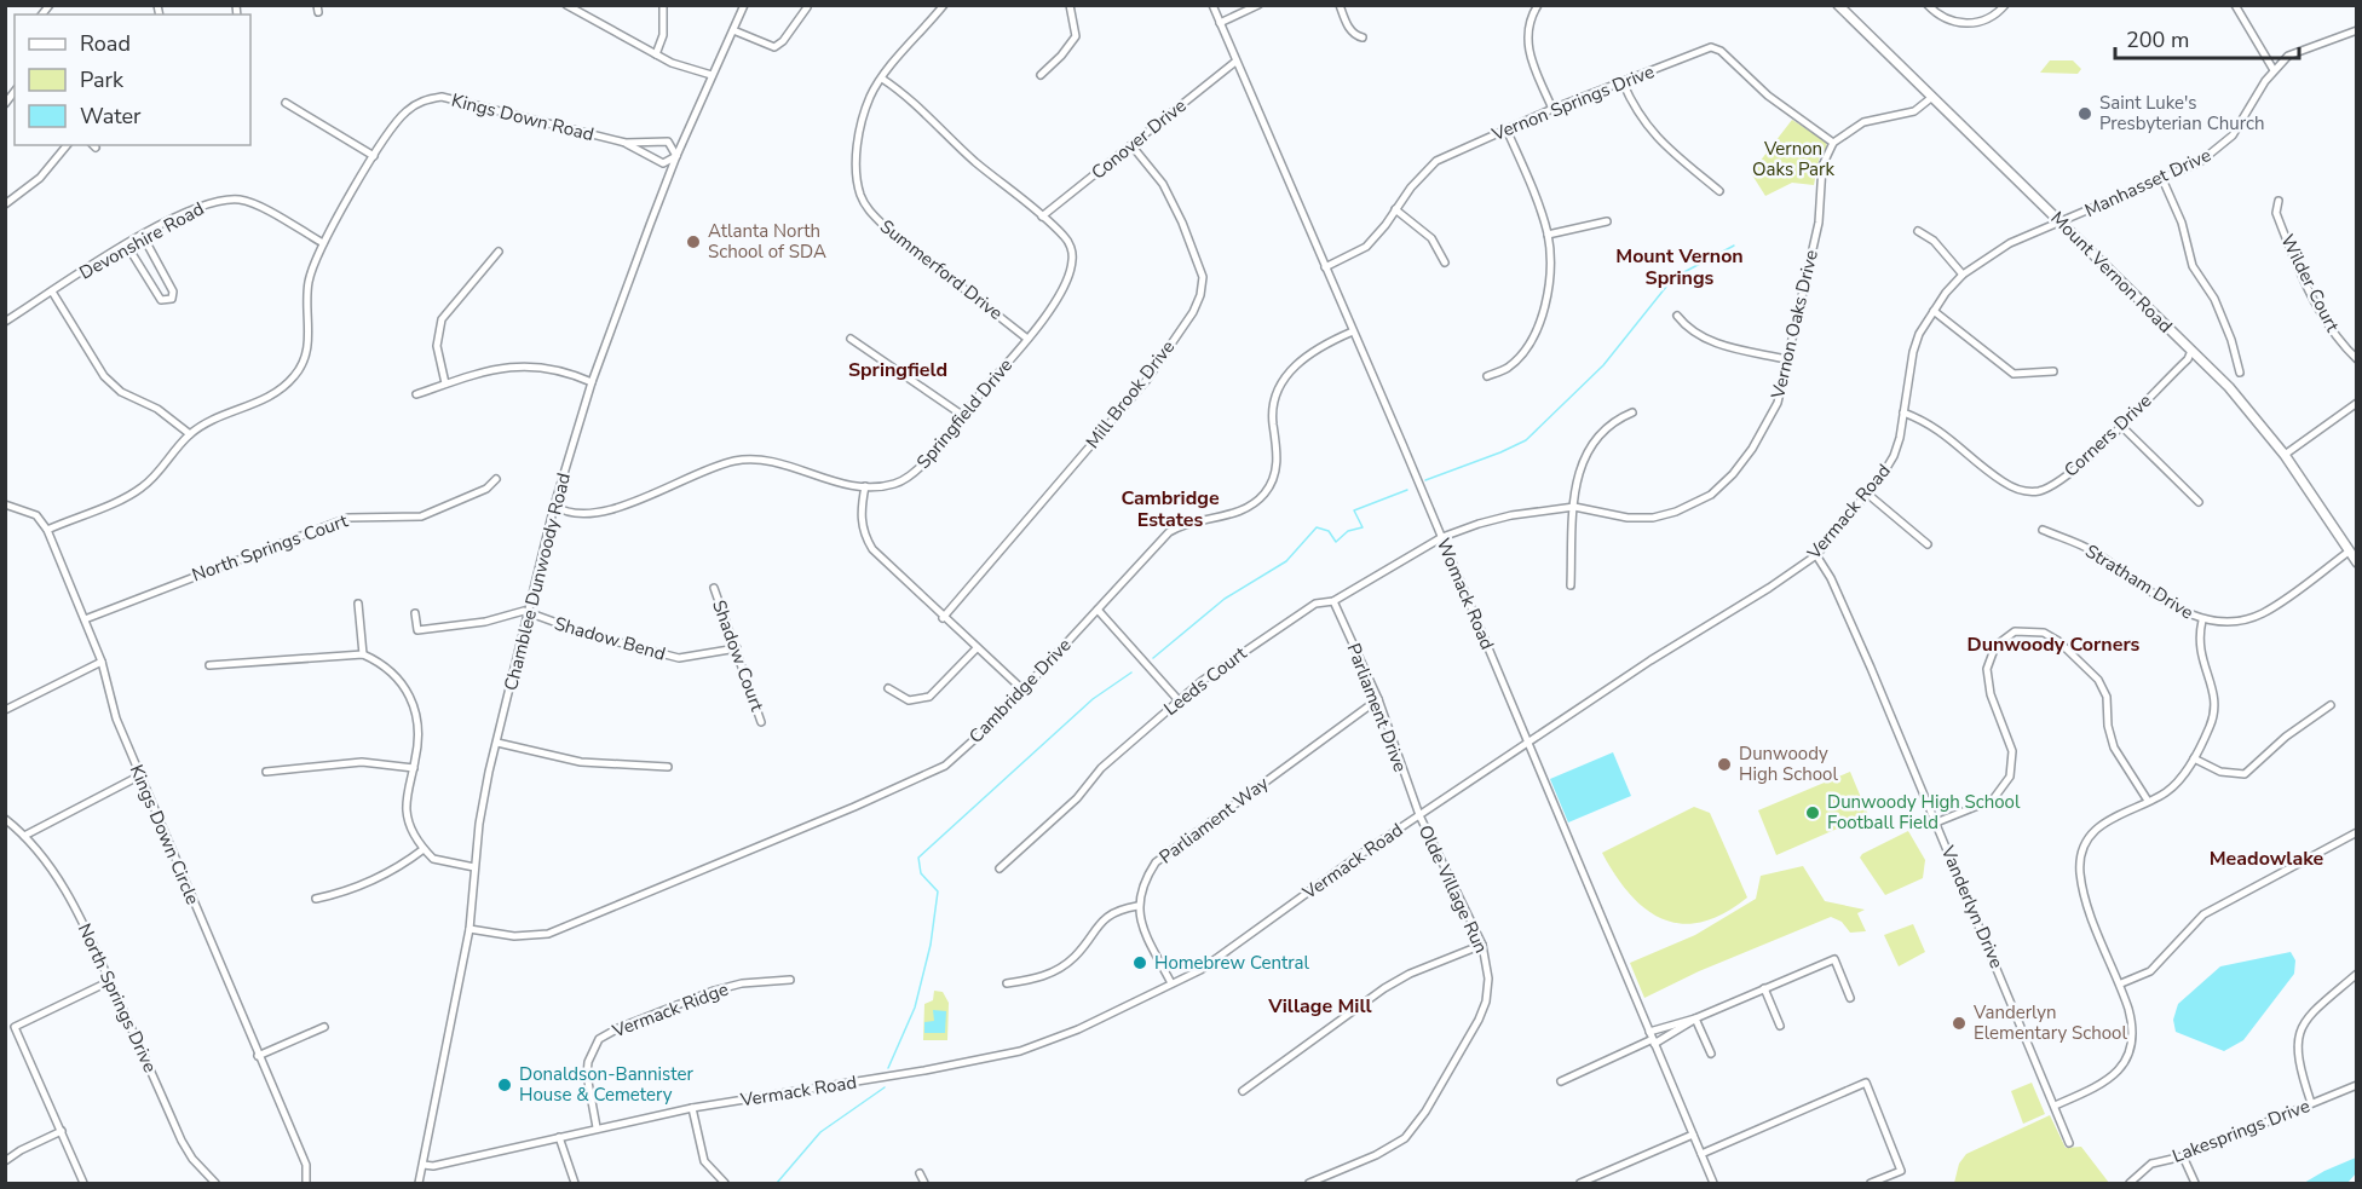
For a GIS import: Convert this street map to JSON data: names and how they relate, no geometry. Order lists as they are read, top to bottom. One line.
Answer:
{"streets":{"main road":["Mount Vernon Road"],"street":["Vernon Springs Drive","Kings Down Road","Conover Drive","Manhasset Drive","Devonshire Road","Summerford Drive","Wilder Court","Vernon Oaks Drive","Mill Brook Drive","Springfield Drive","Corners Drive","Vermack Road","North Springs Court","Chamblee Dunwoody Road","Stratham Drive","Womack Road","Shadow Bend","Shadow Court","Leeds Court","Cambridge Drive","Parliament Drive","Parliament Way","Kings Down Circle","Olde Village Run","Vanderlyn Drive","North Springs Drive","Vermack Ridge","Lakesprings Drive"]},"crossings":[["Vernon Springs Drive","Vernon Oaks Drive"],["Vernon Springs Drive","Womack Road"],["Kings Down Road","Devonshire Road"],["Kings Down Road","Chamblee Dunwoody Road"],["Kings Down Road","Kings Down Circle"],["Conover Drive","Mill Brook Drive"],["Conover Drive","Springfield Drive"],["Conover Drive","Womack Road"],["Manhasset Drive","Mount Vernon Road"],["Manhasset Drive","Vermack Road"],["Summerford Drive","Springfield Drive"],["Mount Vernon Road","Corners Drive"],["Mount Vernon Road","Vermack Road"],["Mount Vernon Road","Stratham Drive"],["Vernon Oaks Drive","Womack Road"],["Vernon Oaks Drive","Leeds Court"],["Springfield Drive","Chamblee Dunwoody Road"],["Corners Drive","Vermack Road"],["Vermack Road","Chamblee Dunwoody Road"],["Vermack Road","Womack Road"],["Vermack Road","Parliament Drive"],["Vermack Road","Olde Village Run"],["Vermack Road","Vanderlyn Drive"],["Vermack Road","Vermack Ridge"],["North Springs Court","Kings Down Circle"],["Chamblee Dunwoody Road","Shadow Bend"],["Chamblee Dunwoody Road","Cambridge Drive"],["Womack Road","Leeds Court"],["Womack Road","Cambridge Drive"],["Shadow Bend","Shadow Court"],["Leeds Court","Parliament Drive"],["Parliament Drive","Parliament Way"],["Parliament Drive","Olde Village Run"]],"districts":["Mount Vernon Springs","Springfield","Cambridge Estates","Dunwoody Corners","Meadowlake","Village Mill"],"parks":["Vernon Oaks Park"],"places":["Saint Luke's Presbyterian Church","Atlanta North School of SDA","Dunwoody High School","Dunwoody High School Football Field","Homebrew Central","Vanderlyn Elementary School","Donaldson-Bannister House & Cemetery"],"legend":["Road","Park","Water"],"scale_bar":"200 m"}
